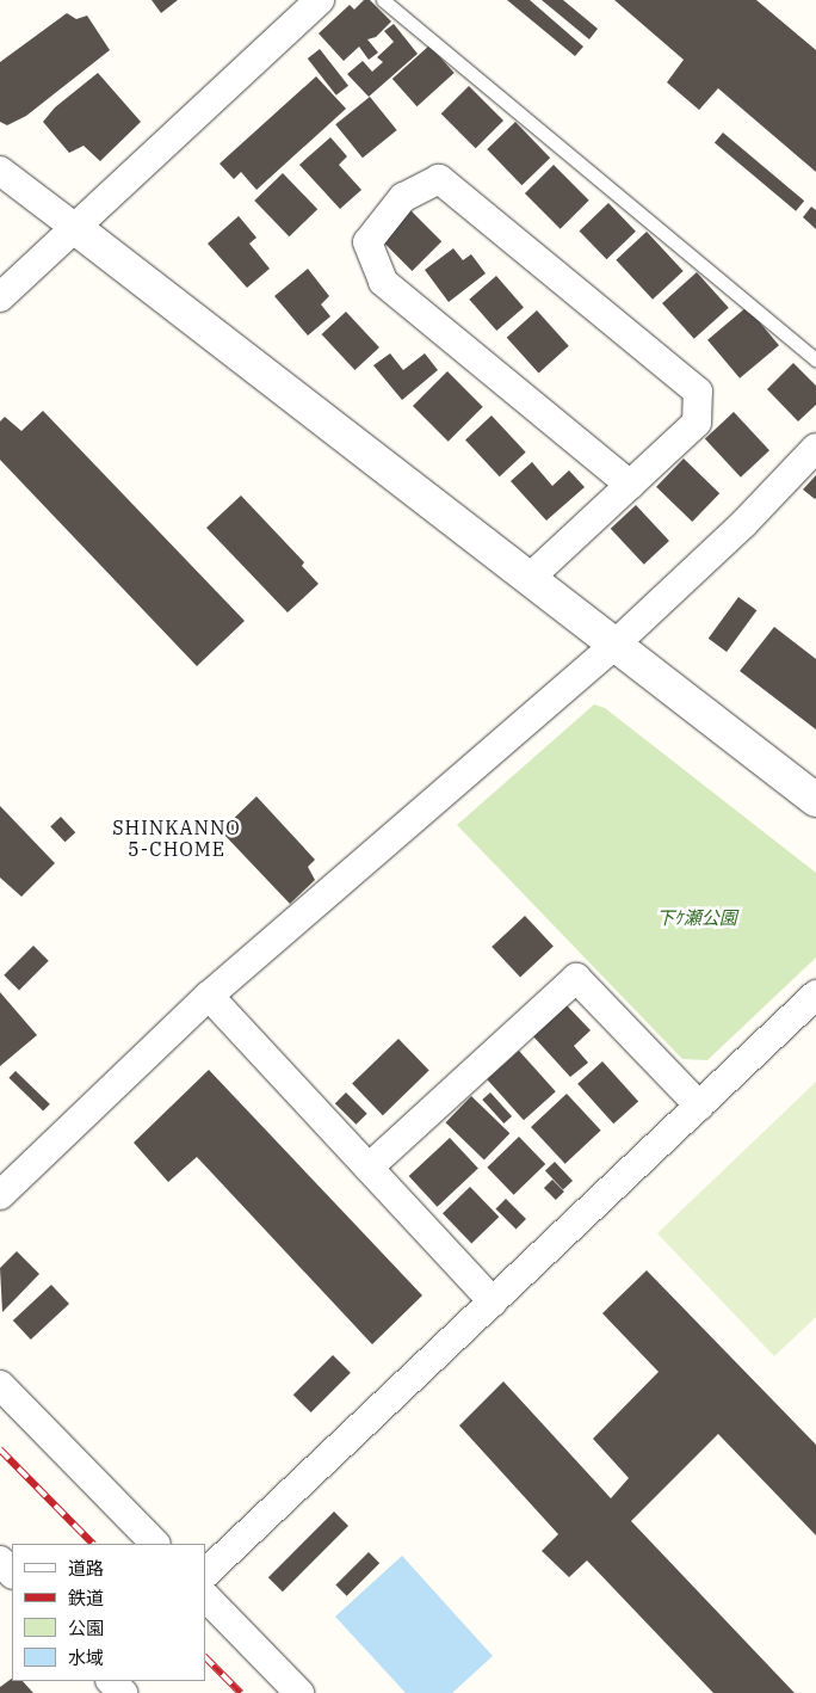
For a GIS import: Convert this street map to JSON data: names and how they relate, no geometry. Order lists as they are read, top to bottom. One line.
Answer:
{"districts":["SHINKANNO 5-CHOME"],"parks":["下ｹ瀬公園"],"legend":["道路","鉄道","公園","水域"]}
